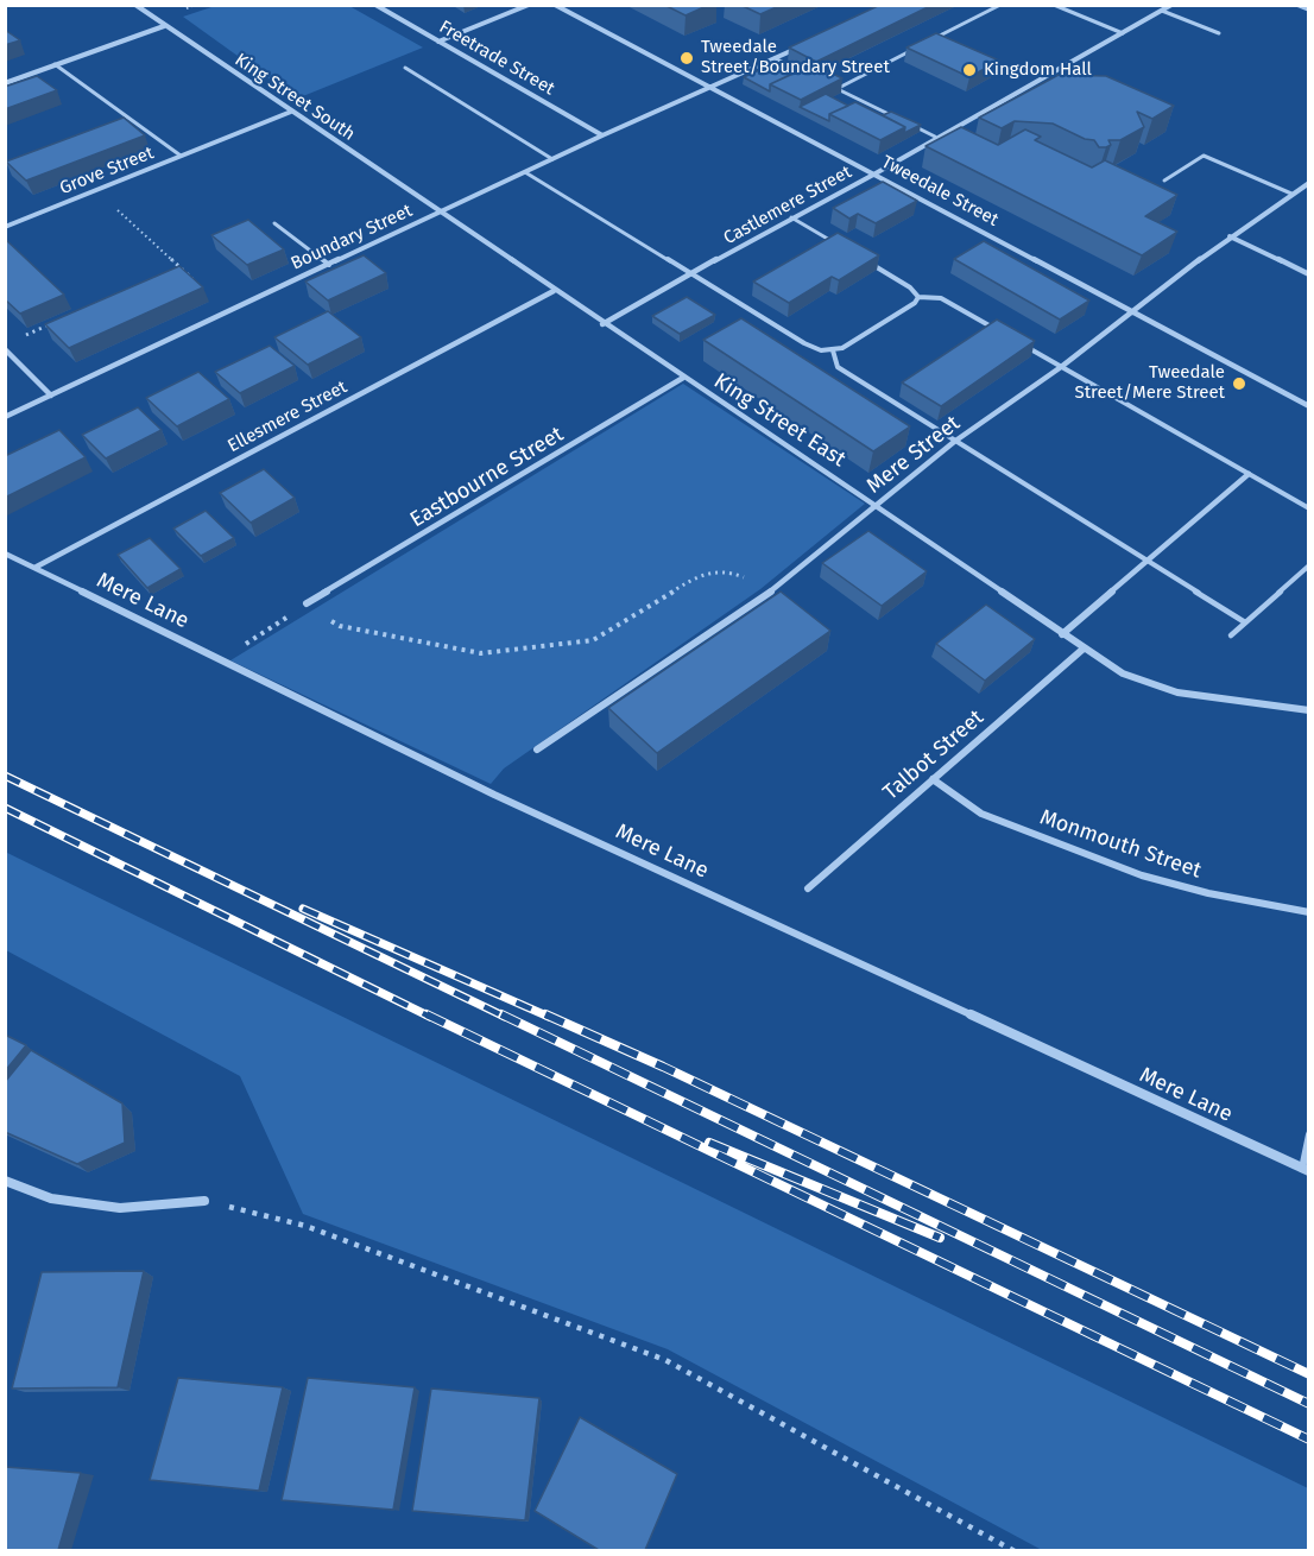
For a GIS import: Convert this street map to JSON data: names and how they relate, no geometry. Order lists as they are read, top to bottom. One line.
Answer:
{"streets":{"street":["Freetrade Street","King Street South","Grove Street","Tweedale Street","Castlemere Street","Boundary Street","Ellesmere Street","King Street East","Mere Street","Eastbourne Street","Mere Lane","Talbot Street","Monmouth Street"]},"crossings":[["Freetrade Street","Boundary Street"],["King Street South","Grove Street"],["King Street South","Boundary Street"],["King Street South","King Street East"],["Tweedale Street","Castlemere Street"],["Tweedale Street","Boundary Street"],["Tweedale Street","Mere Street"],["Castlemere Street","King Street East"],["Boundary Street","King Street East"],["Ellesmere Street","King Street East"],["Ellesmere Street","Mere Lane"],["King Street East","Mere Street"],["King Street East","Eastbourne Street"],["King Street East","Talbot Street"],["Talbot Street","Monmouth Street"]],"places":["Tweedale Street/Boundary Street","Kingdom Hall","Tweedale Street/Mere Street"]}
